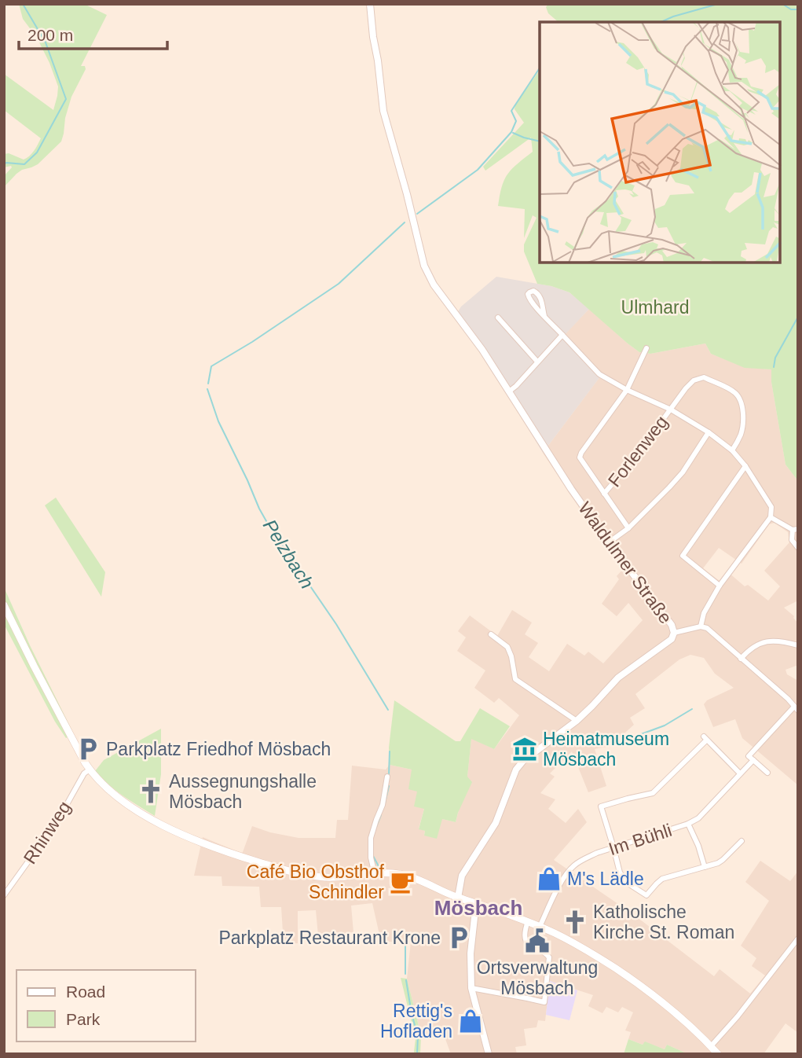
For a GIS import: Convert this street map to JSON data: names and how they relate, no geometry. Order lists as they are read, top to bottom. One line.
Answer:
{"streets":{"street":["Forlenweg","Waldulmer Straße","Rhinweg","Im Bühli"]},"districts":["Mösbach"],"water":["Pelzbach"],"parks":["Ulmhard"],"places":{"parking":["Parkplatz Friedhof Mösbach","Parkplatz Restaurant Krone"],"museum":["Heimatmuseum Mösbach"],"church":["Aussegnungshalle Mösbach","Katholische Kirche St. Roman"],"shop":["M's Lädle","Rettig's Hofladen"],"cafe":["Café Bio Obsthof Schindler"],"public building":["Ortsverwaltung Mösbach"]},"legend":["Road","Park"],"scale_bar":"200 m"}
